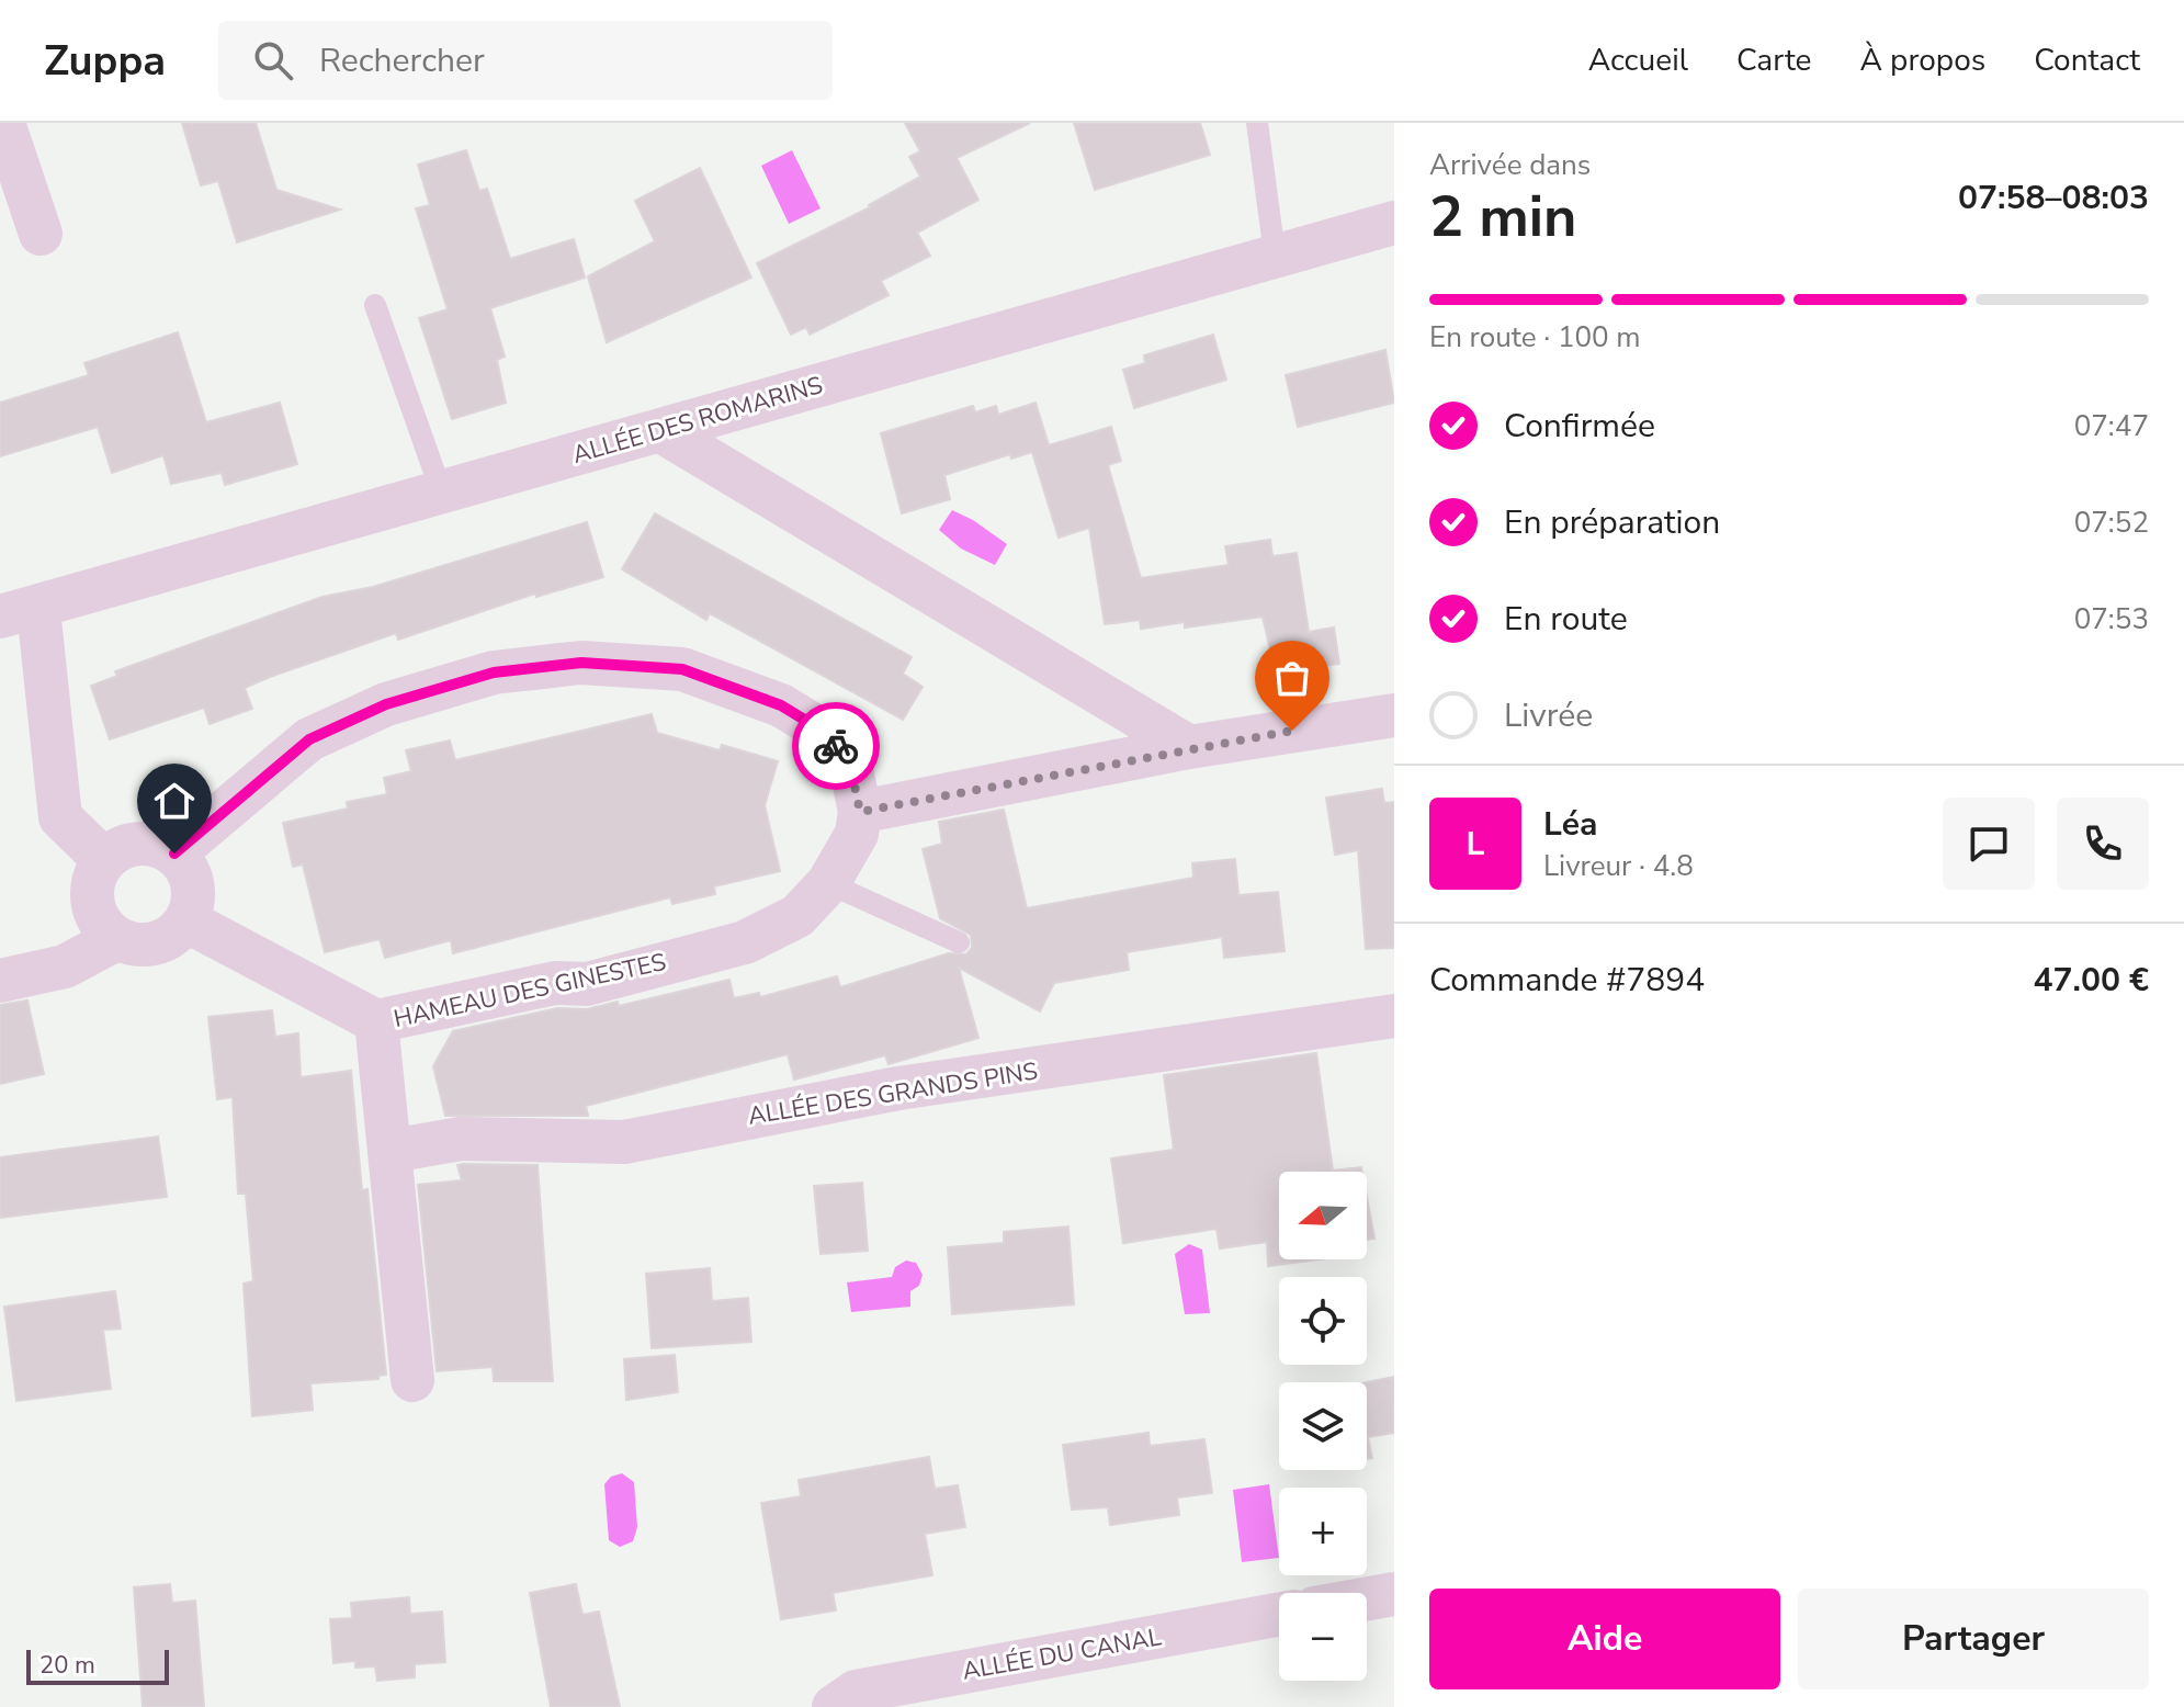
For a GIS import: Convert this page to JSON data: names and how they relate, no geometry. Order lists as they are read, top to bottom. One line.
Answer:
{"streets":{"street":["ALLÉE DES ROMARINS","HAMEAU DES GINESTES","ALLÉE DES GRANDS PINS","ALLÉE DU CANAL"]},"scale_bar":"20 m","north":"left","page":{"header":"Zuppa","search":"Rechercher","nav":["Accueil","Carte","À propos","Contact"],"heading":["2 min","Arrivée dans","07:58–08:03"],"panel":["Léa","Livreur · 4.8","Commande #7894","47.00 €"],"bar":"En route · 100 m","list":[["Confirmée","07:47"],["En préparation","07:52"],["En route","07:53"],"Livrée"],"round":"L","map_buttons":["+","−"],"buttons":["Aide","Partager"],"scale":"20 m"}}
